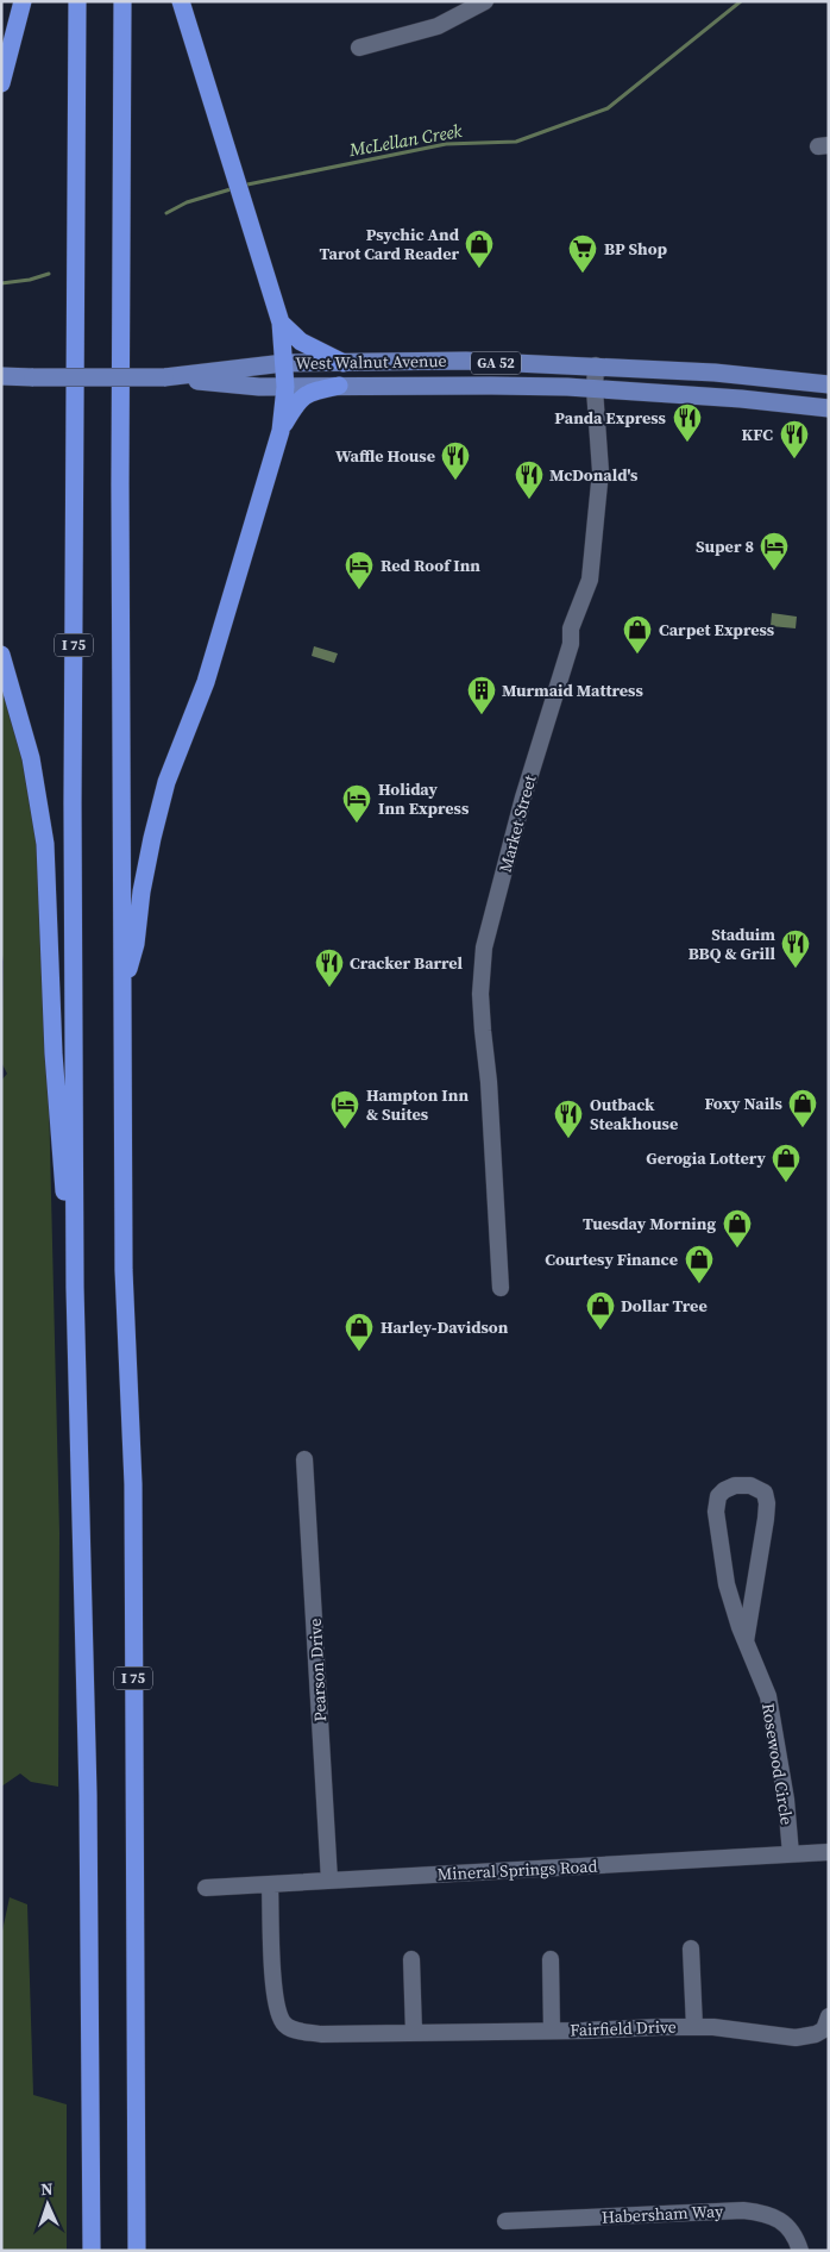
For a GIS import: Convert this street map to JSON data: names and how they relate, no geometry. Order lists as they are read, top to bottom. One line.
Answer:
{"streets":{"highway":["I 75"],"main road":["West Walnut Avenue","GA 52"],"street":["Market Street","Pearson Drive","Rosewood Circle","Mineral Springs Road","Fairfield Drive","Habersham Way"]},"crossings":[["West Walnut Avenue","Market Street"],["Pearson Drive","Mineral Springs Road"],["Rosewood Circle","Mineral Springs Road"],["Mineral Springs Road","Fairfield Drive"]],"water":["McLellan Creek"],"places":{"shop":["Psychic And Tarot Card Reader","Carpet Express","Foxy Nails","Gerogia Lottery","Tuesday Morning","Courtesy Finance","Dollar Tree","Harley-Davidson"],"supermarket":["BP Shop"],"restaurant":["Panda Express","KFC","Waffle House","McDonald's","Staduim BBQ & Grill","Cracker Barrel","Outback Steakhouse"],"hotel":["Super 8","Red Roof Inn","Holiday Inn Express","Hampton Inn & Suites"],"building":["Murmaid Mattress"]},"north":"top"}
